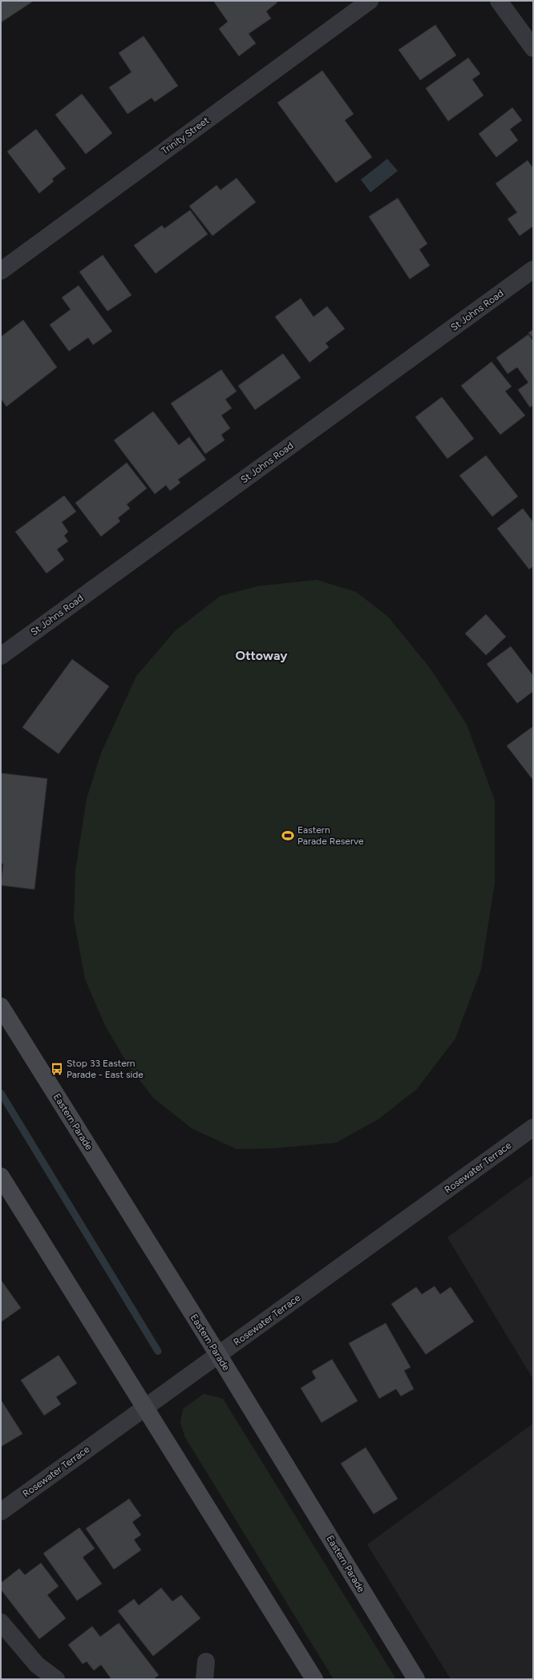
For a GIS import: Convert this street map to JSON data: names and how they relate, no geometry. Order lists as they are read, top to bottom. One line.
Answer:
{"streets":{"main road":["Eastern Parade"],"street":["Trinity Street","St Johns Road","Rosewater Terrace"]},"crossings":[["Eastern Parade","Rosewater Terrace"]],"districts":["Ottoway"],"places":{"sports":["Eastern Parade Reserve"],"bus stop":["Stop 33 Eastern Parade - East side"]}}
